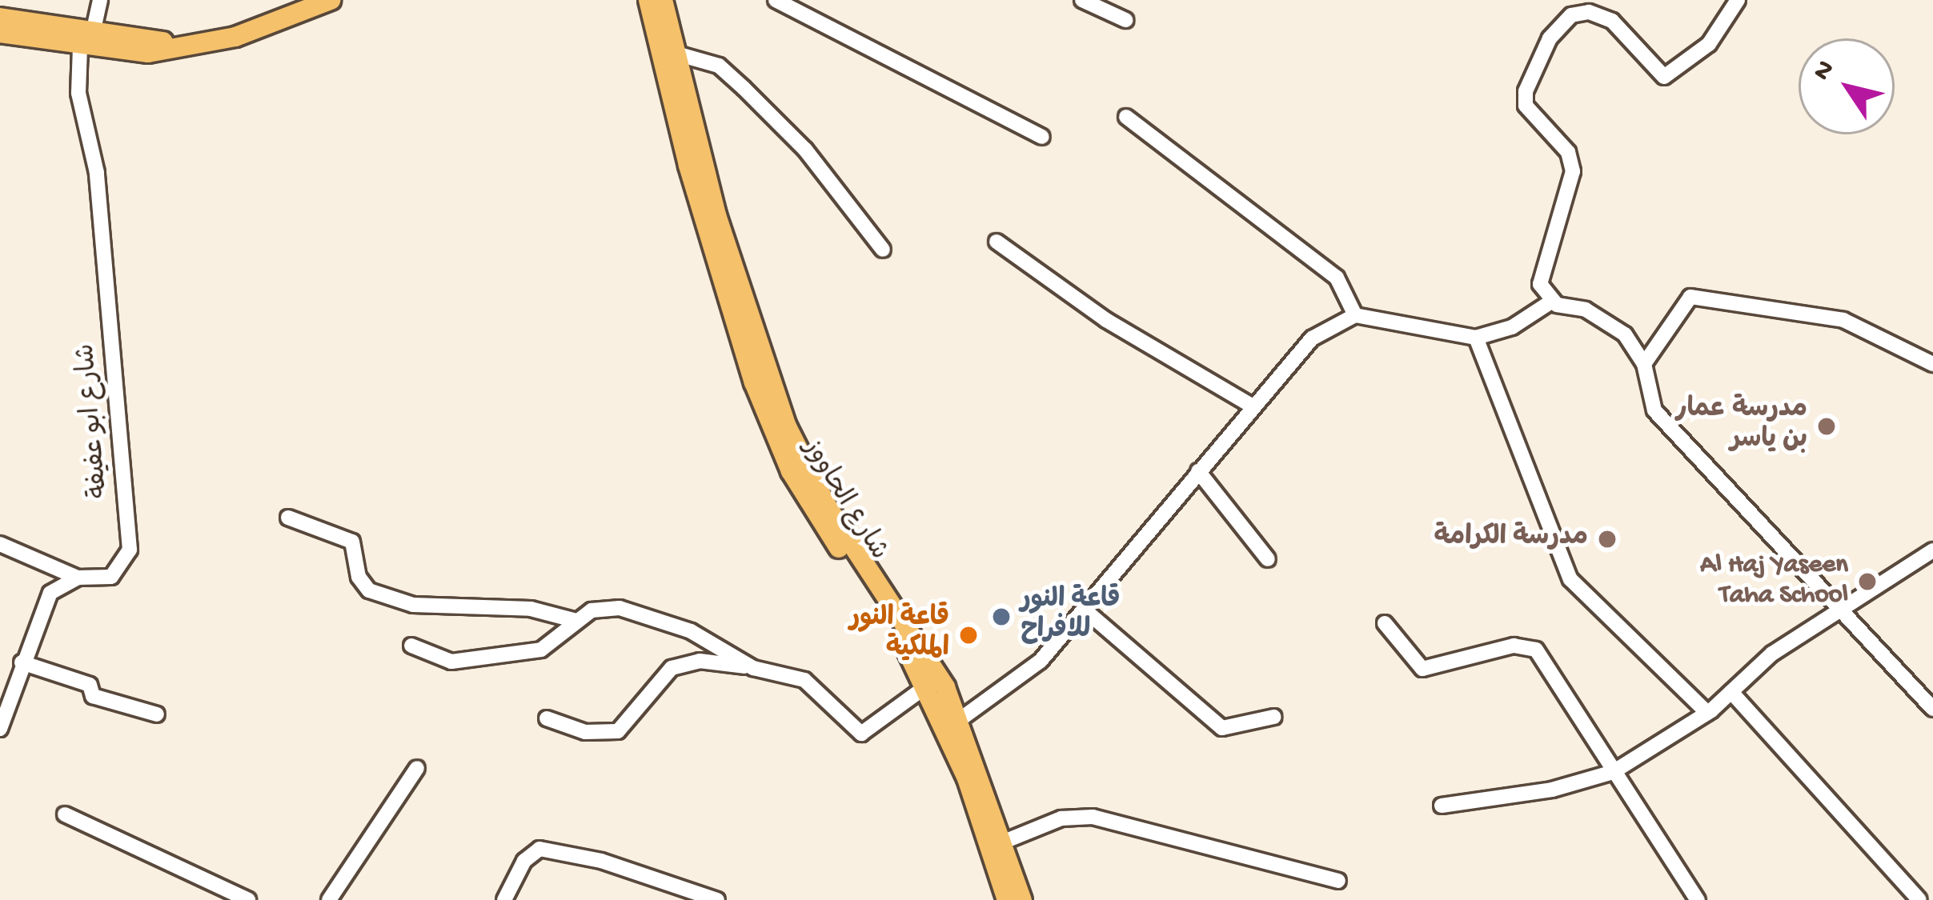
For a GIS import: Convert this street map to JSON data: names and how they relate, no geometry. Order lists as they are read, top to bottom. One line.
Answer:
{"streets":{"main road":["شارع الحاووز"],"street":["شارع ابو عفيفة"]},"places":["مدرسة عمار بن ياسر","مدرسة الكرامة","Al Haj Yaseen Taha School","قاعة النور للافراح","قاعة النور الملكية"],"north":"top left"}
